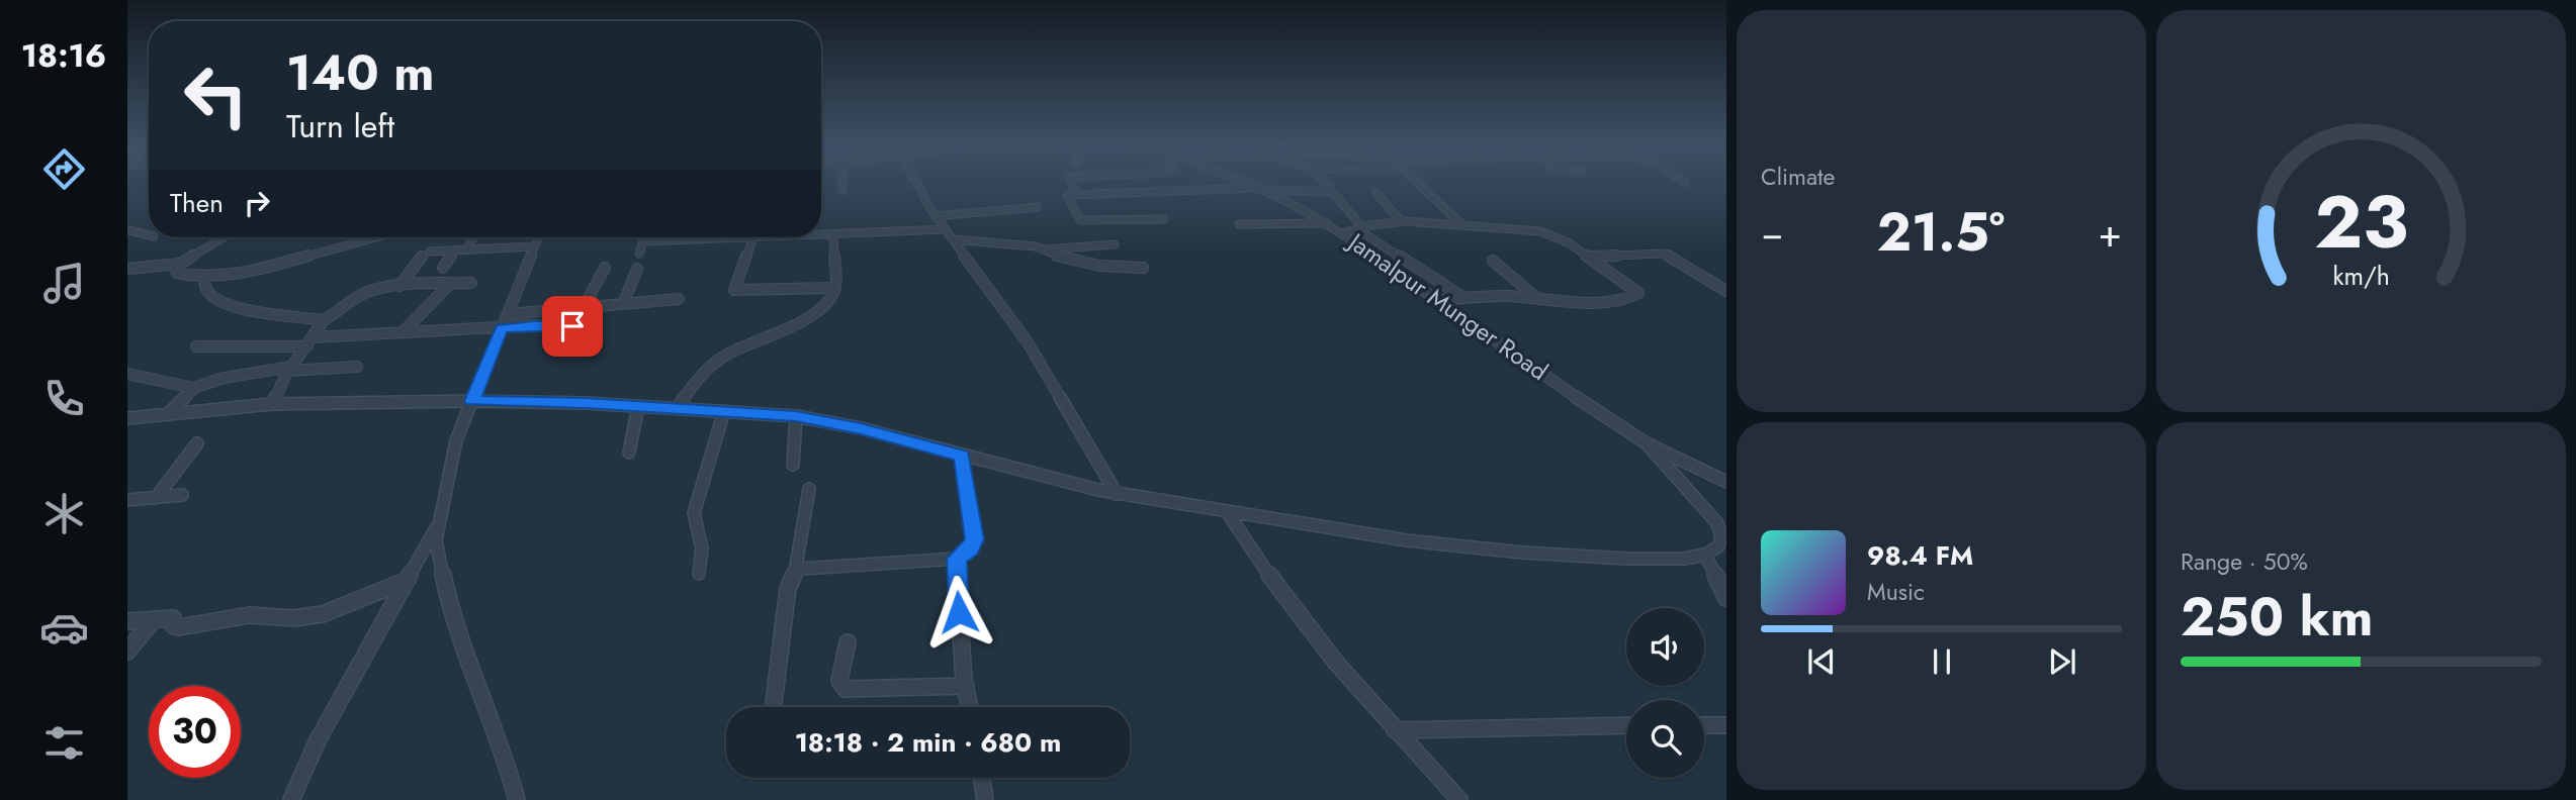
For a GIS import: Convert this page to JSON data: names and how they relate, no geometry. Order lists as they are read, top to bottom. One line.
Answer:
{"streets":{"street":["Jamalpur Munger Road"]},"page":{"tabs":"18:16","tile":["Climate",["Range · 50%","250 km"]],"turn":["140 m","Turn left"],"then":"Then","heat":["−","21.5°","+"],"song":["98.4 FM","Music"],"limit":"30","trip":"18:18 · 2 min · 680 m","gauge":["23","km/h"]}}
